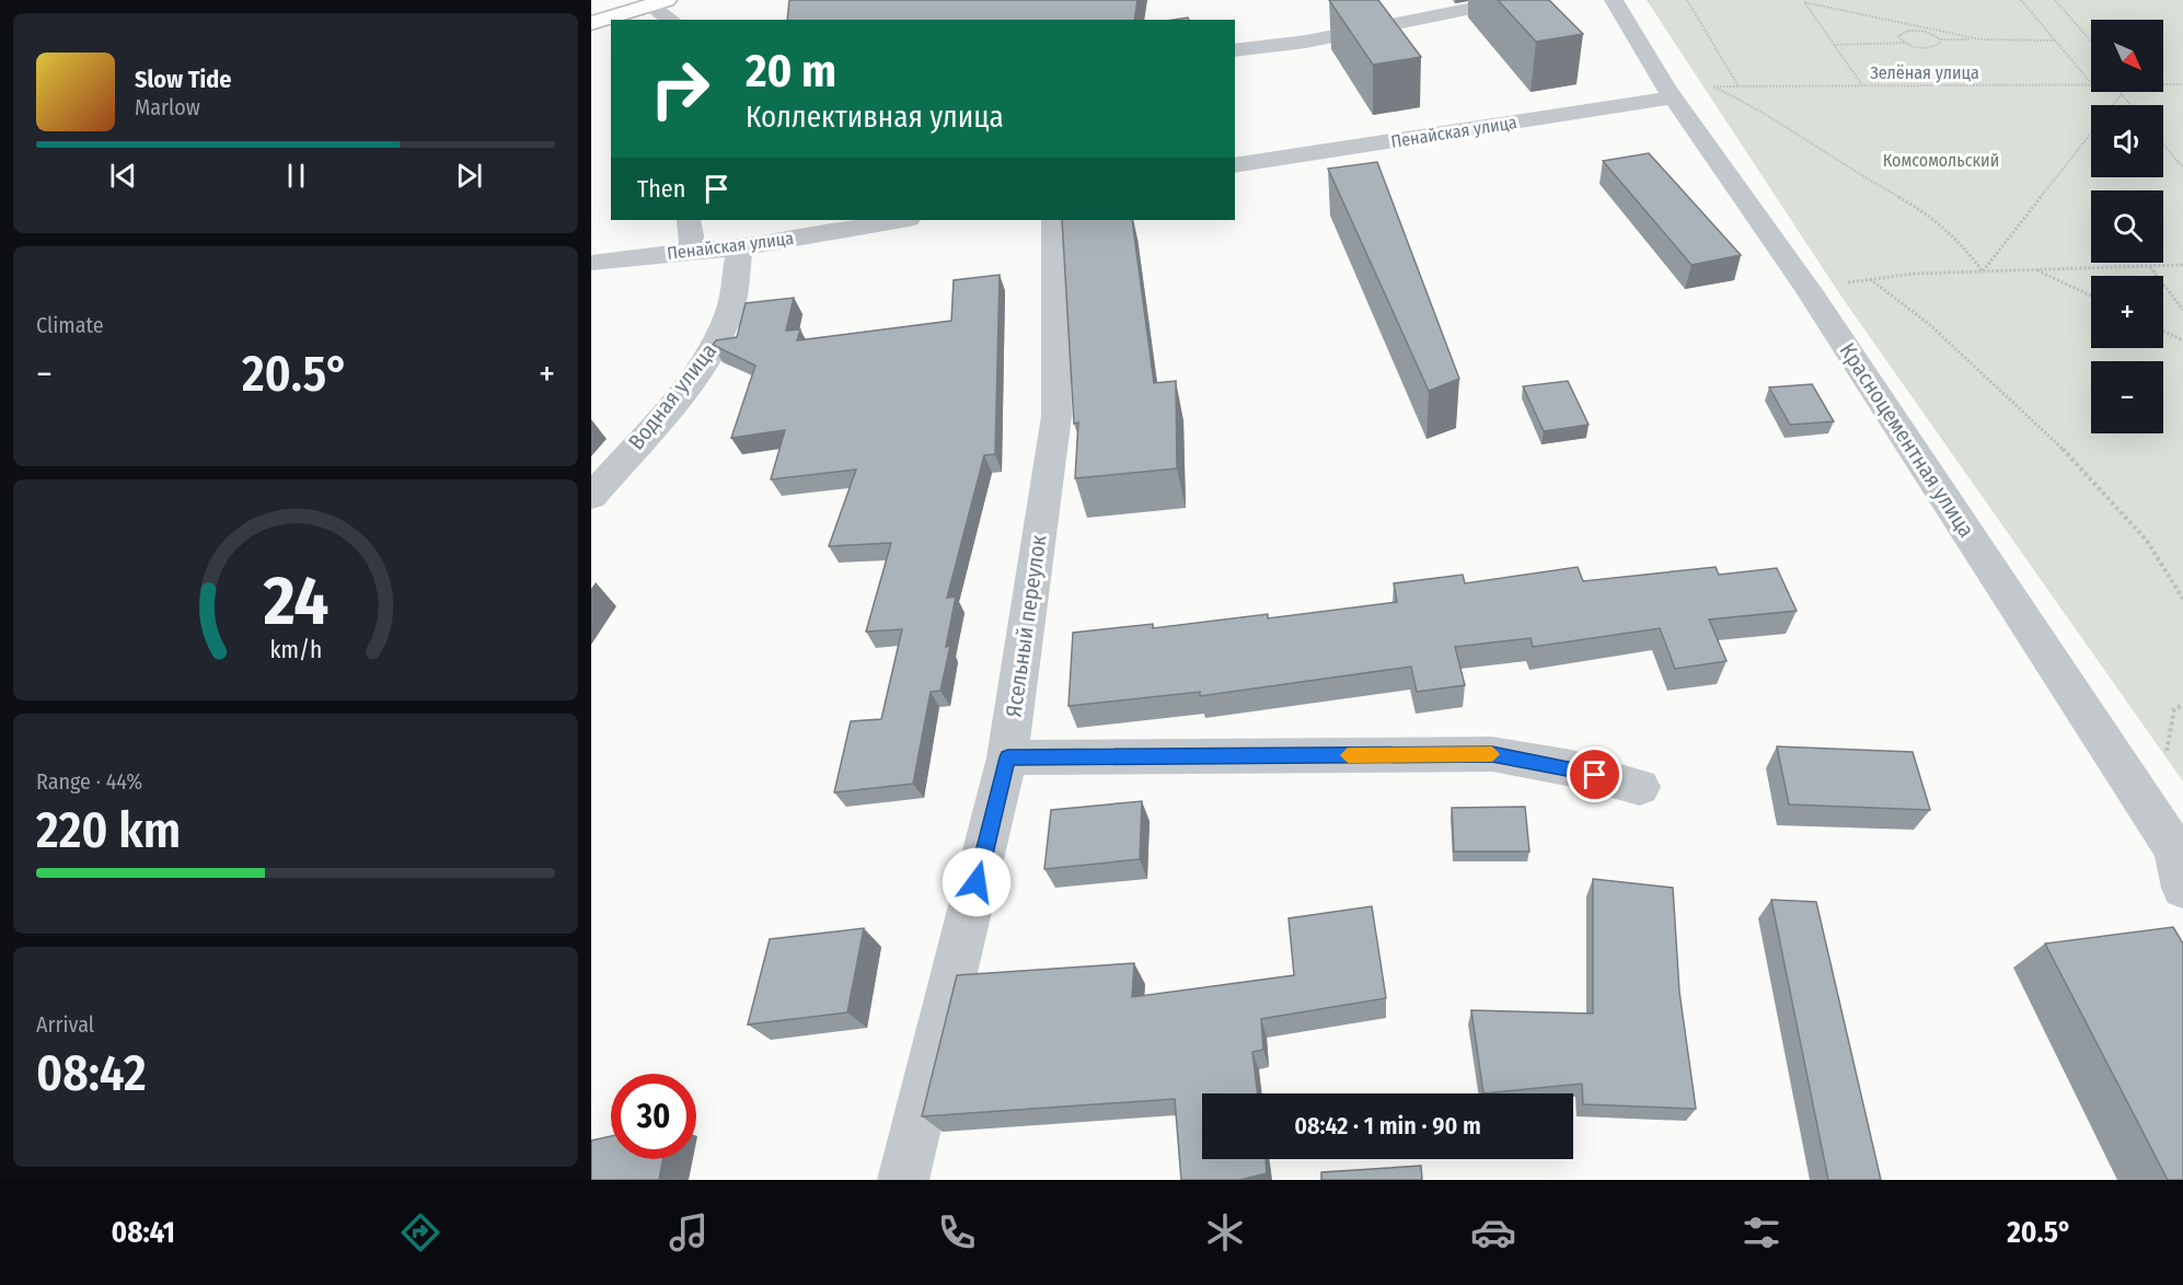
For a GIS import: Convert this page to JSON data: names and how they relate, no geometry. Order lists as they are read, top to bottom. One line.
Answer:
{"streets":{"street":["Пенайская улица","Водная улица","Красноцементная улица","Ясельный переулок"],"path":["Зелёная улица"]},"crossings":[["Пенайская улица","Водная улица"],["Пенайская улица","Красноцементная улица"]],"parks":["Комсомольский"],"north":"bottom right","page":{"map_buttons":["+","−"],"turn":["20 m","Коллективная улица"],"song":["Slow Tide","Marlow"],"then":"Then","tile":["Climate",["Range · 44%","220 km"],["Arrival","08:42"]],"heat":["−","20.5°","+"],"limit":"30","trip":"08:42 · 1 min · 90 m","tabs":["08:41","20.5°"],"gauge":["24","km/h"]}}
